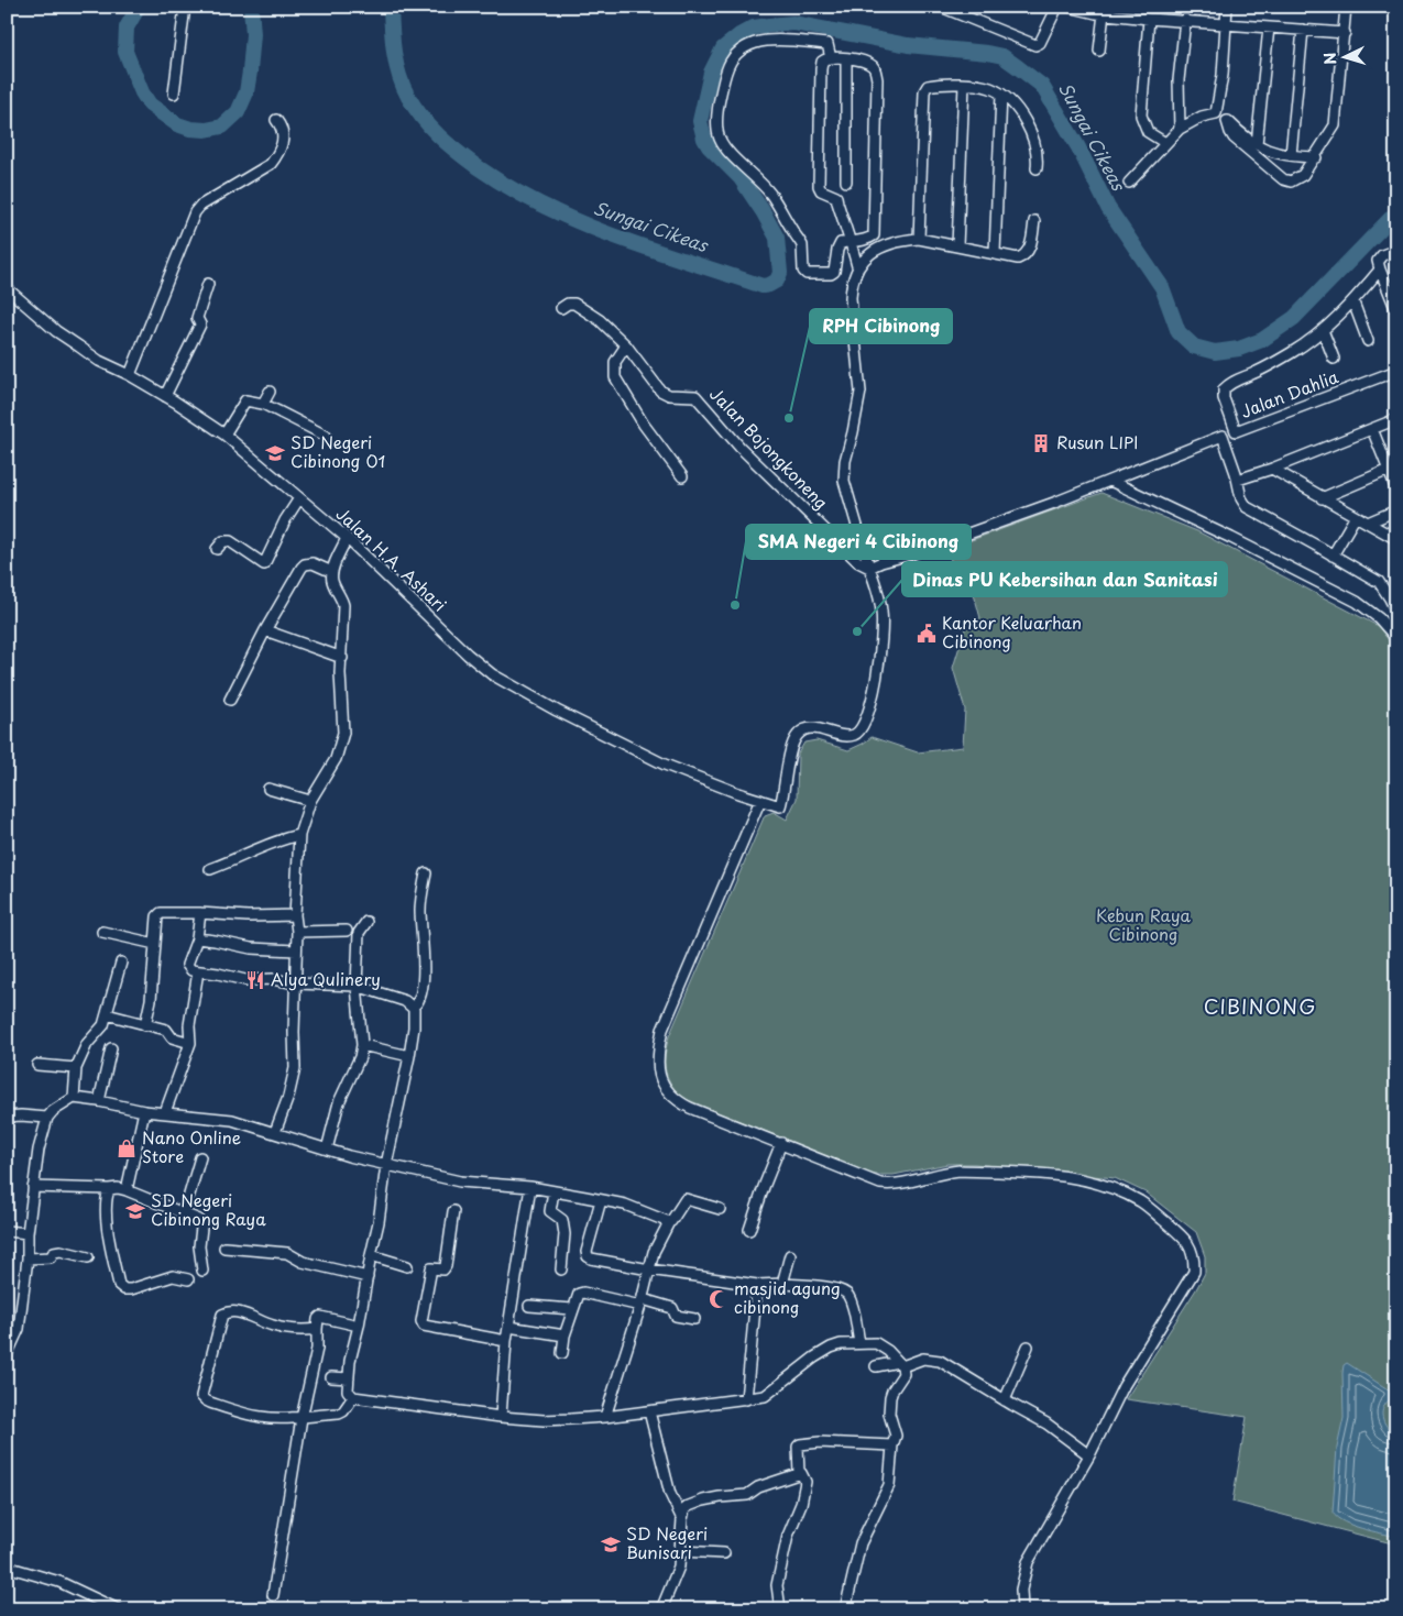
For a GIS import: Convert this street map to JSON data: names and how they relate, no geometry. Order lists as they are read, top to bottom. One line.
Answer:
{"streets":{"street":["Jalan Dahlia","Jalan Bojongkoneng","Jalan H.A. Ashari"]},"crossings":[["Jalan Bojongkoneng","Jalan H.A. Ashari"]],"districts":["CIBINONG"],"water":["Sungai Cikeas"],"parks":["Kebun Raya Cibinong"],"places":{"other":["RPH Cibinong","SMA Negeri 4 Cibinong","Dinas PU Kebersihan dan Sanitasi"],"building":["Rusun LIPI"],"school or university":["SD Negeri Cibinong 01","SD Negeri Cibinong Raya","SD Negeri Bunisari"],"public building":["Kantor Keluarhan Cibinong"],"restaurant":["Alya Qulinery"],"shop":["Nano Online Store"],"mosque":["masjid agung cibinong"]},"north":"left"}
